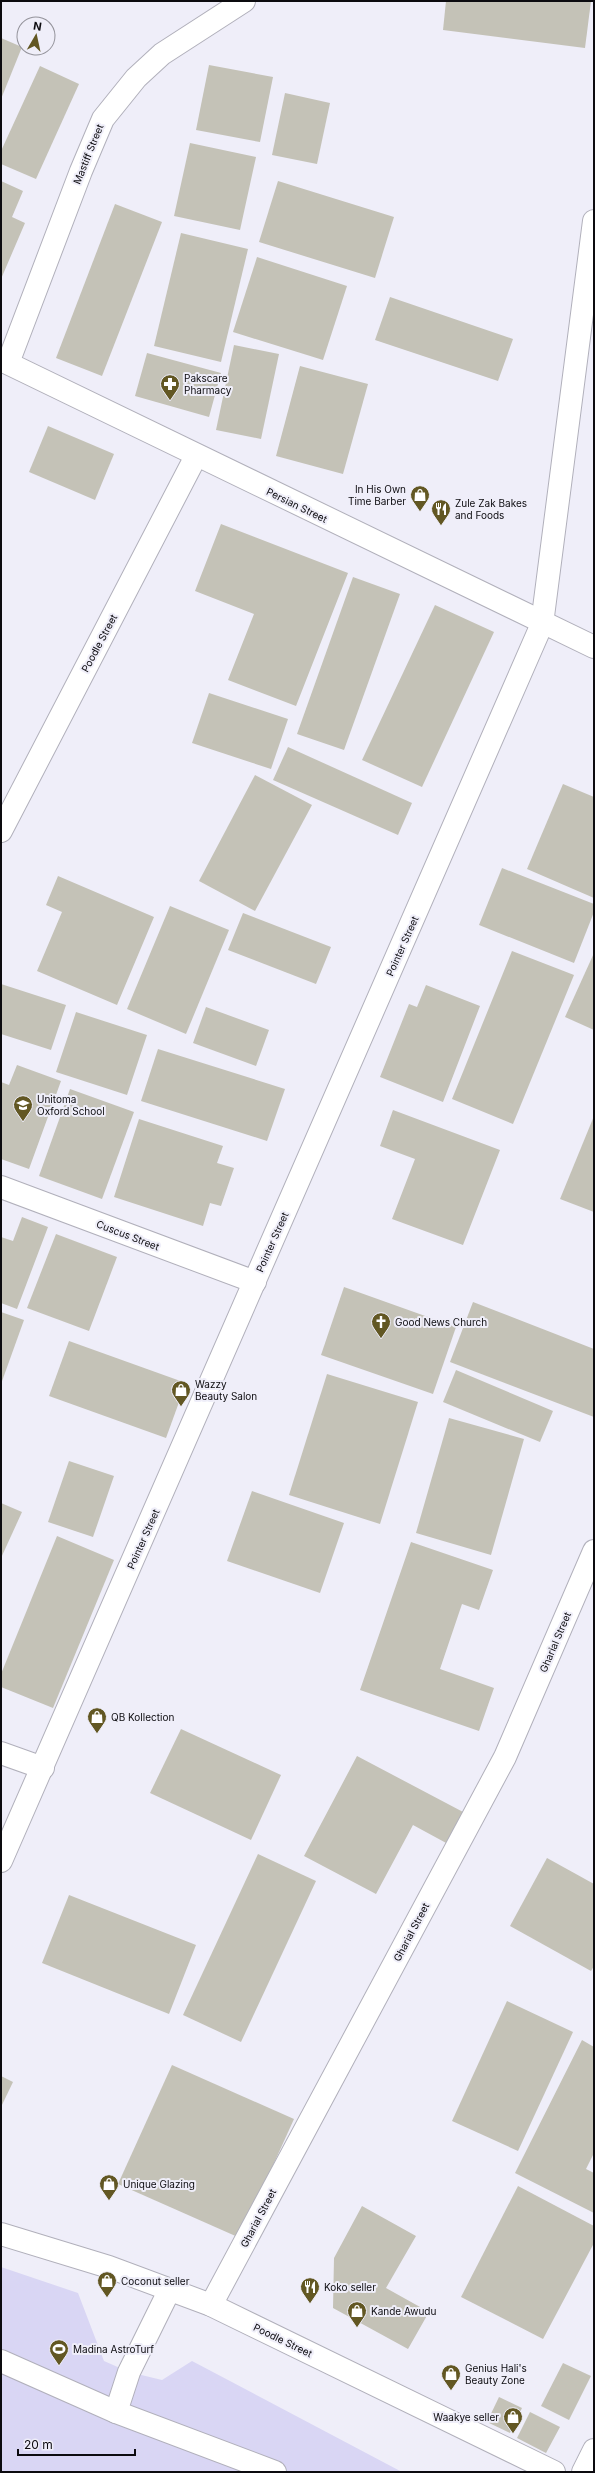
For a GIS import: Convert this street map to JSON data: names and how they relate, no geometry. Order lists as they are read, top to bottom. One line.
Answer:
{"streets":{"street":["Mastiff Street","Persian Street","Poodle Street","Pointer Street","Cuscus Street","Gharial Street"]},"crossings":[["Mastiff Street","Persian Street"],["Persian Street","Poodle Street"],["Persian Street","Pointer Street"],["Poodle Street","Gharial Street"],["Pointer Street","Cuscus Street"]],"places":{"pharmacy":["Pakscare Pharmacy"],"shop":["In His Own Time Barber","Wazzy Beauty Salon","QB Kollection","Unique Glazing","Coconut seller","Kande Awudu","Genius Hali's Beauty Zone","Waakye seller"],"restaurant":["Zule Zak Bakes and Foods","Koko seller"],"school or university":["Unitoma Oxford School"],"church":["Good News Church"],"sports":["Madina AstroTurf"]},"scale_bar":"20 m","north":"top"}
